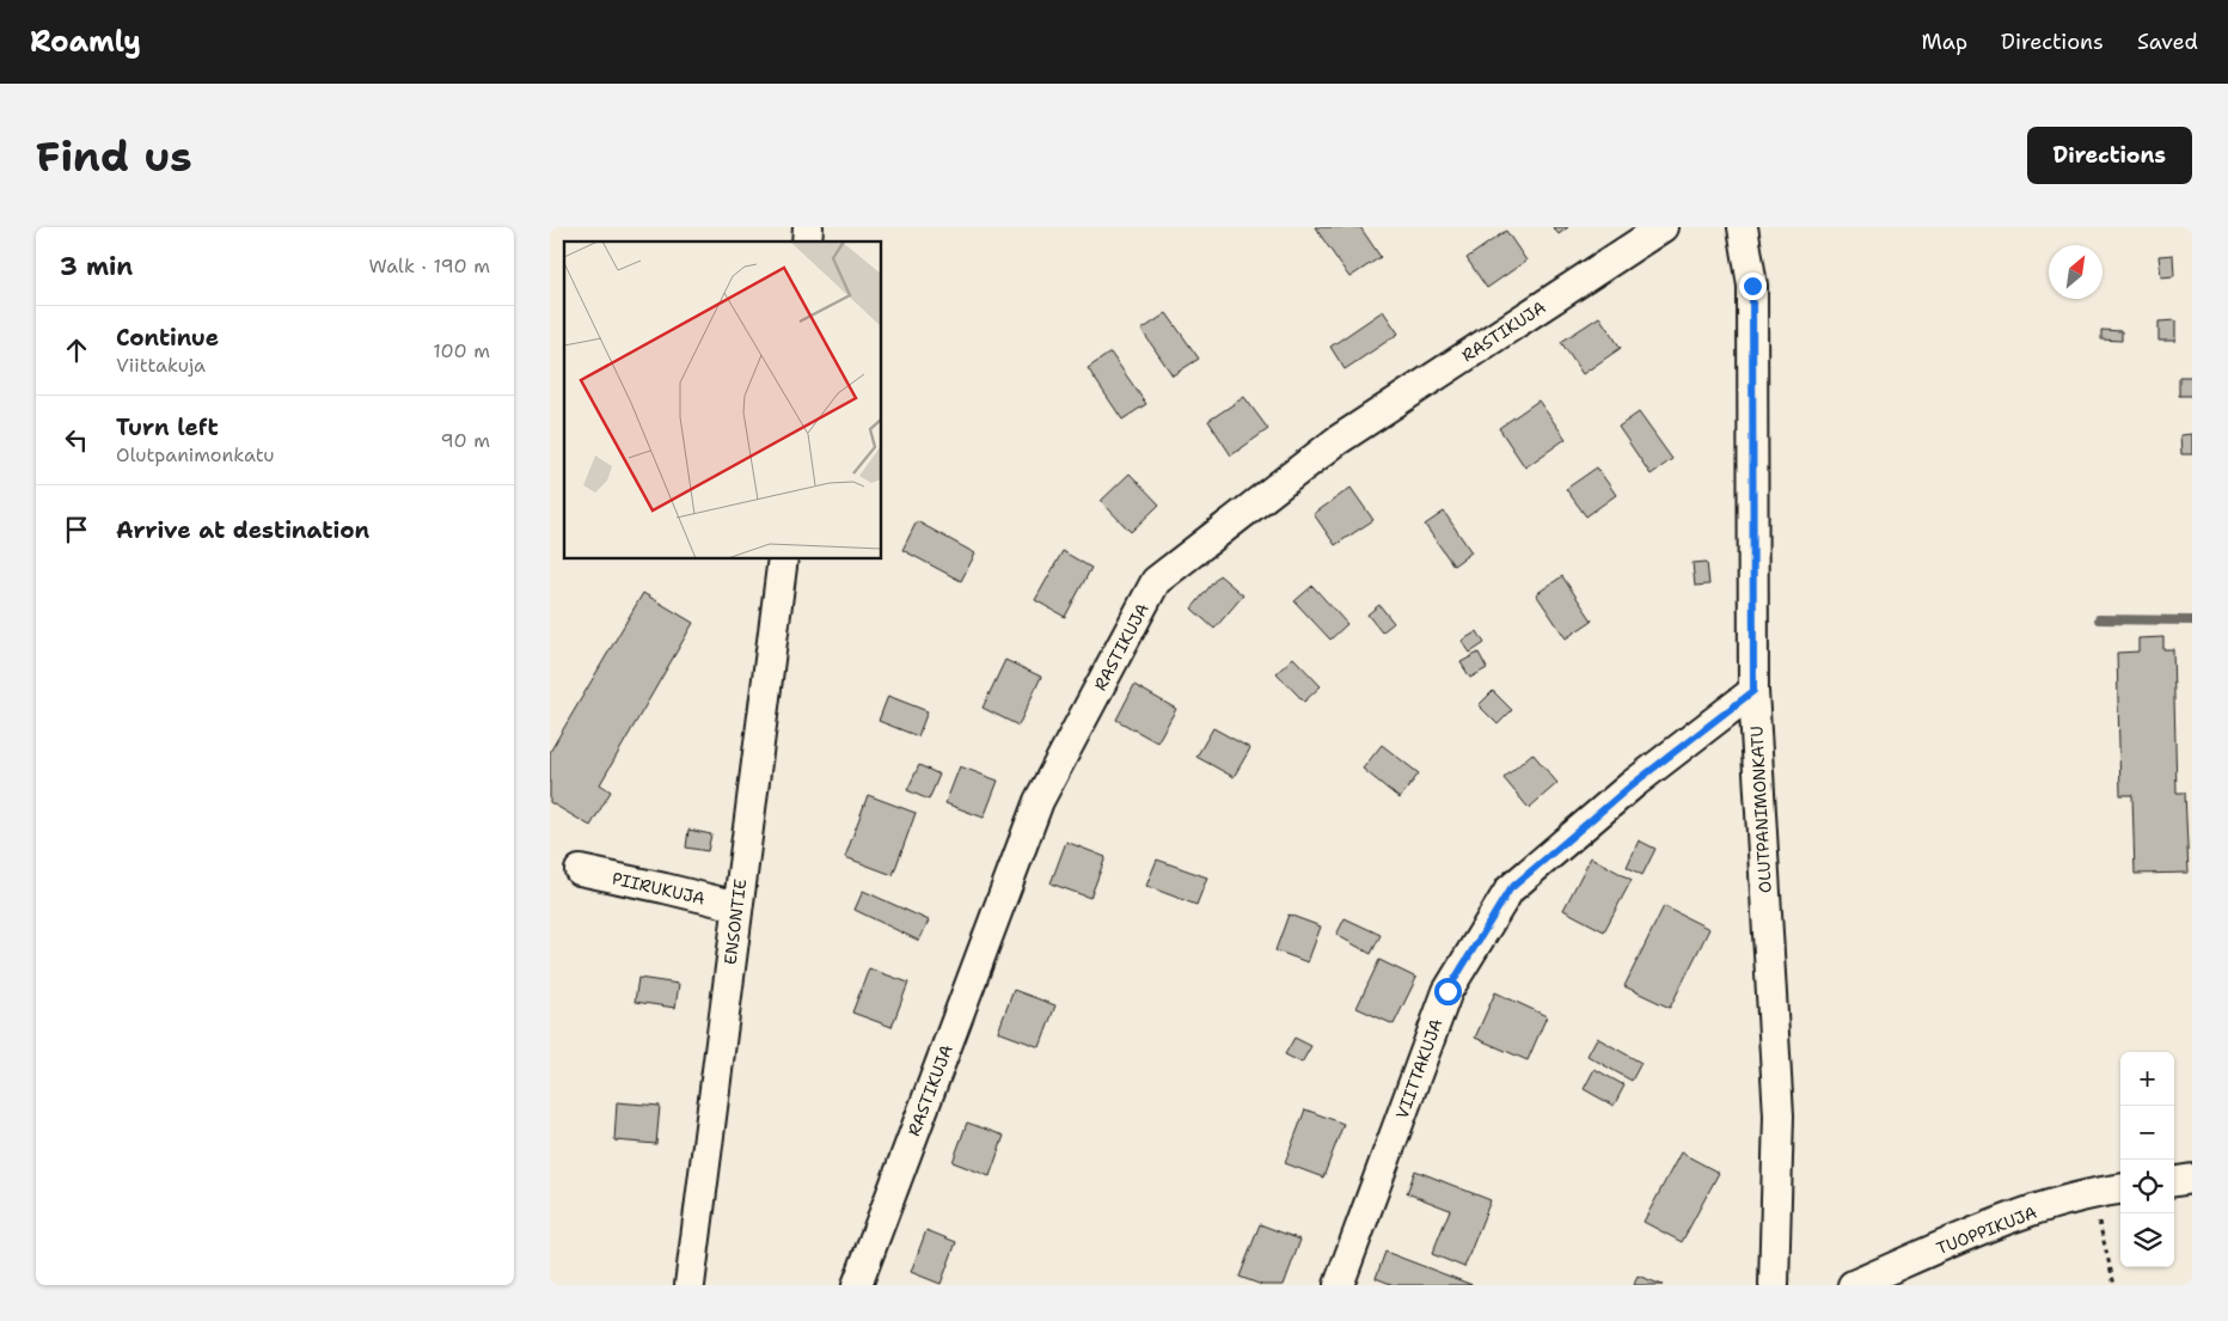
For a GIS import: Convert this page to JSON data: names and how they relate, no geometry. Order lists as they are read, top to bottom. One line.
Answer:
{"streets":{"street":["RASTIKUJA","OLUTPANIMONKATU","PIIRUKUJA","ENSONTIE","VIITTAKUJA","TUOPPIKUJA"]},"crossings":[["OLUTPANIMONKATU","VIITTAKUJA"],["PIIRUKUJA","ENSONTIE"]],"north":"top right","page":{"header":"Roamly","nav":["Map","Directions","Saved"],"buttons":"Directions","title":"Find us","heading":["3 min","Walk · 190 m"],"list":[["Continue","Viittakuja","100 m"],["Turn left","Olutpanimonkatu","90 m"],"Arrive at destination"],"map_buttons":["+","−"]}}
